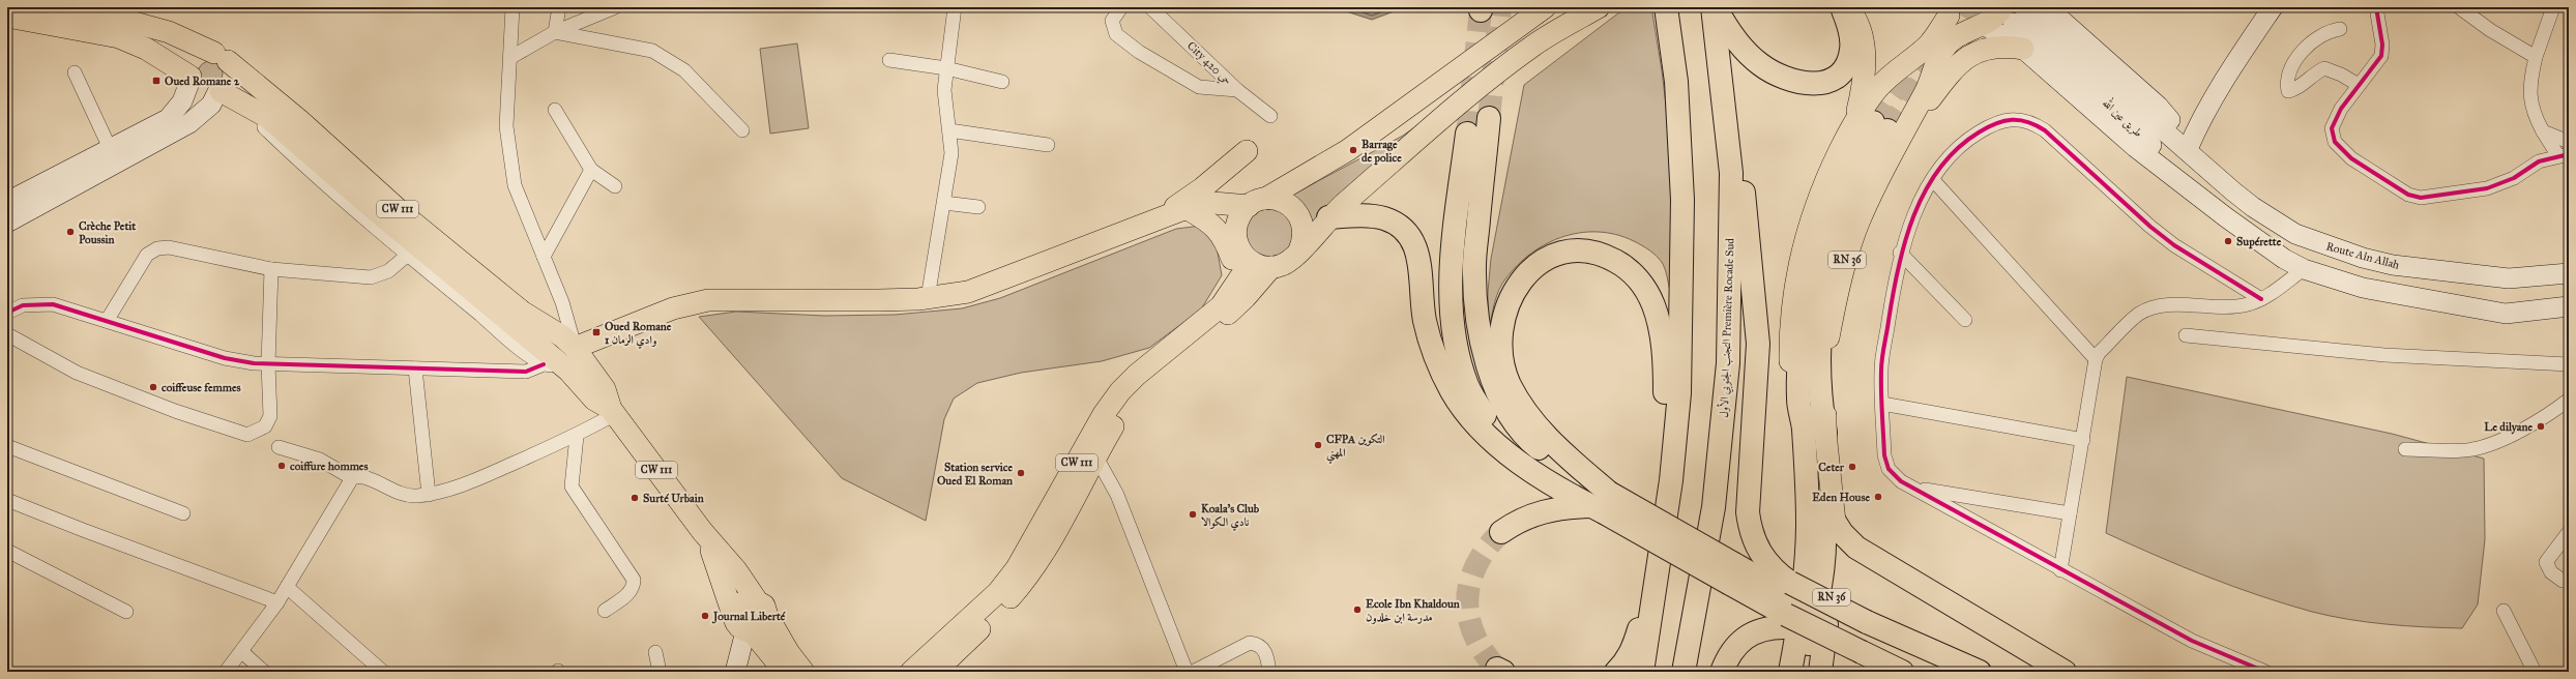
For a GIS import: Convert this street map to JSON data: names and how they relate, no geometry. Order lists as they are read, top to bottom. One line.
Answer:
{"streets":{"highway":["RN 36","التجنب الجنوبي الأول Première Rocade Sud"],"main road":["طريق عين الله","CW 111","Route Aîn Allah"],"street":["City 420 حي"]},"crossings":[["طريق عين الله","Route Aîn Allah"]],"places":{"transit":["Oued Romane 2","Oued Romane 1 وادي الرمان"],"other":["Barrage de police","Crèche Petit Poussin","Supérette","coiffeuse femmes","Le dilyane","CFPA التكوين المهني","coiffure hommes","Ceter","Station service Oued El Roman","Eden House","Surté Urbain","Koala's Club نادي الكوالا","Ecole Ibn Khaldoun مدرسة ابن خلدون","Journal Liberté"]}}
